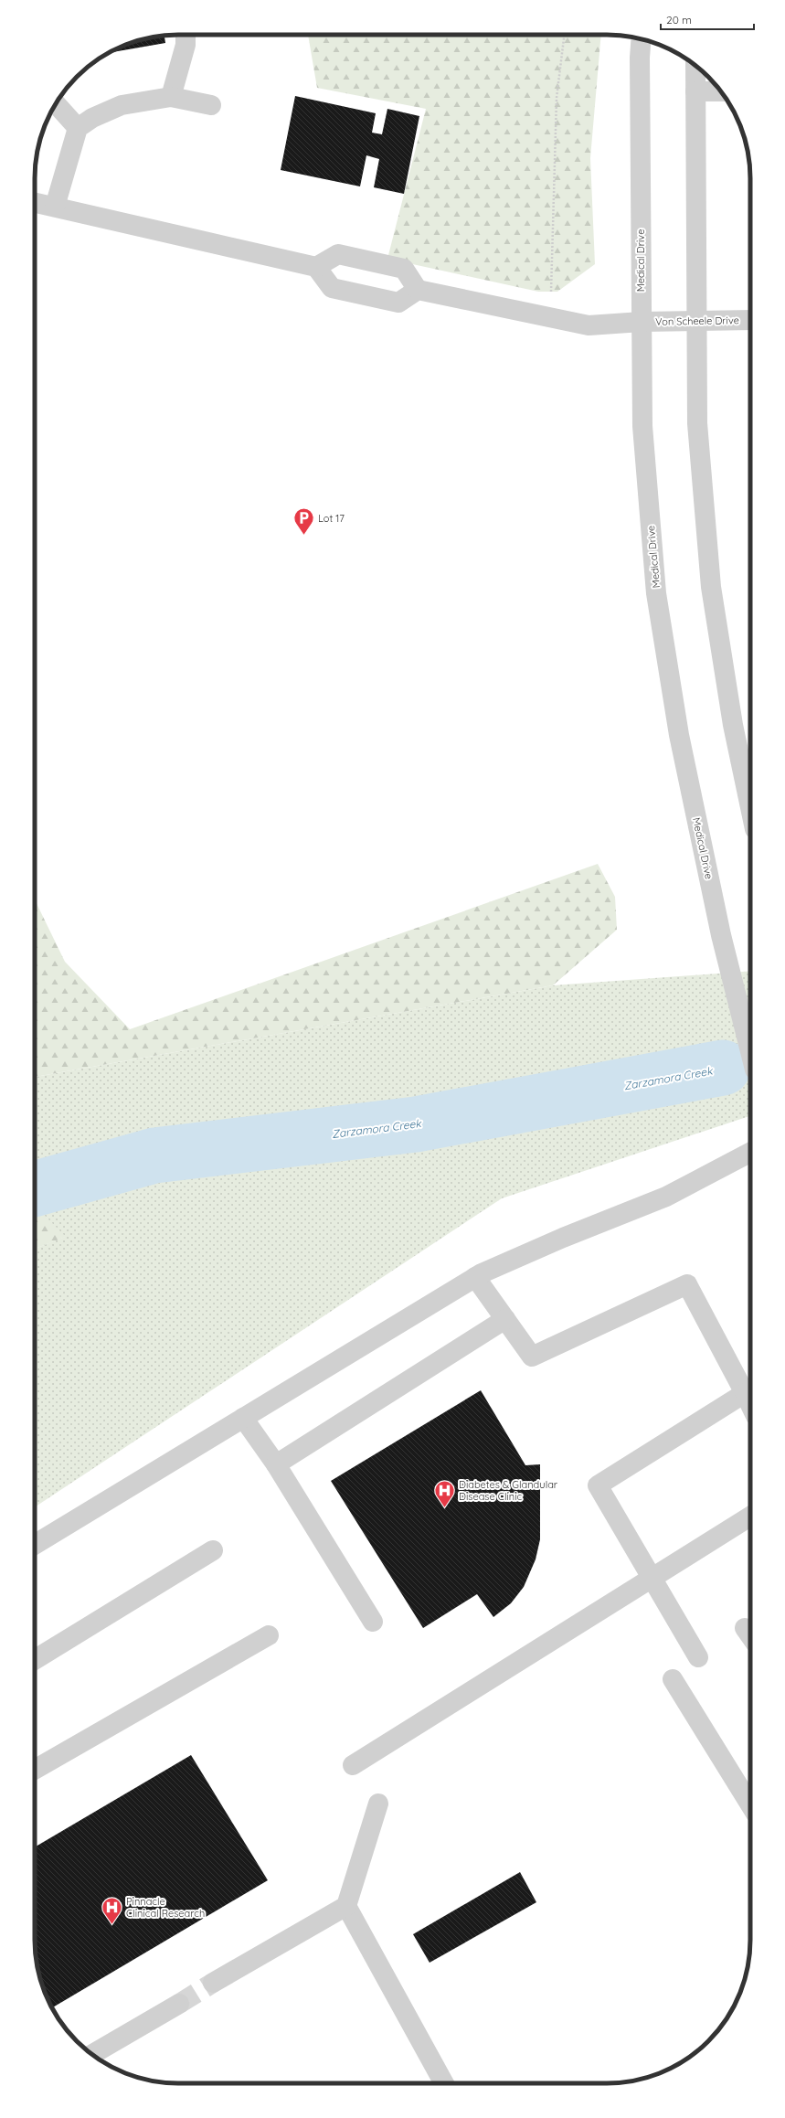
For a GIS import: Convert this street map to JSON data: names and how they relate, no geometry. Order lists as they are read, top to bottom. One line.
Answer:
{"streets":{"street":["Medical Drive","Von Scheele Drive"]},"crossings":[["Medical Drive","Von Scheele Drive"]],"water":["Zarzamora Creek"],"places":{"parking":["Lot 17"],"hospital":["Diabetes & Glandular Disease Clinic","Pinnacle Clinical Research"]},"scale_bar":"20 m"}
